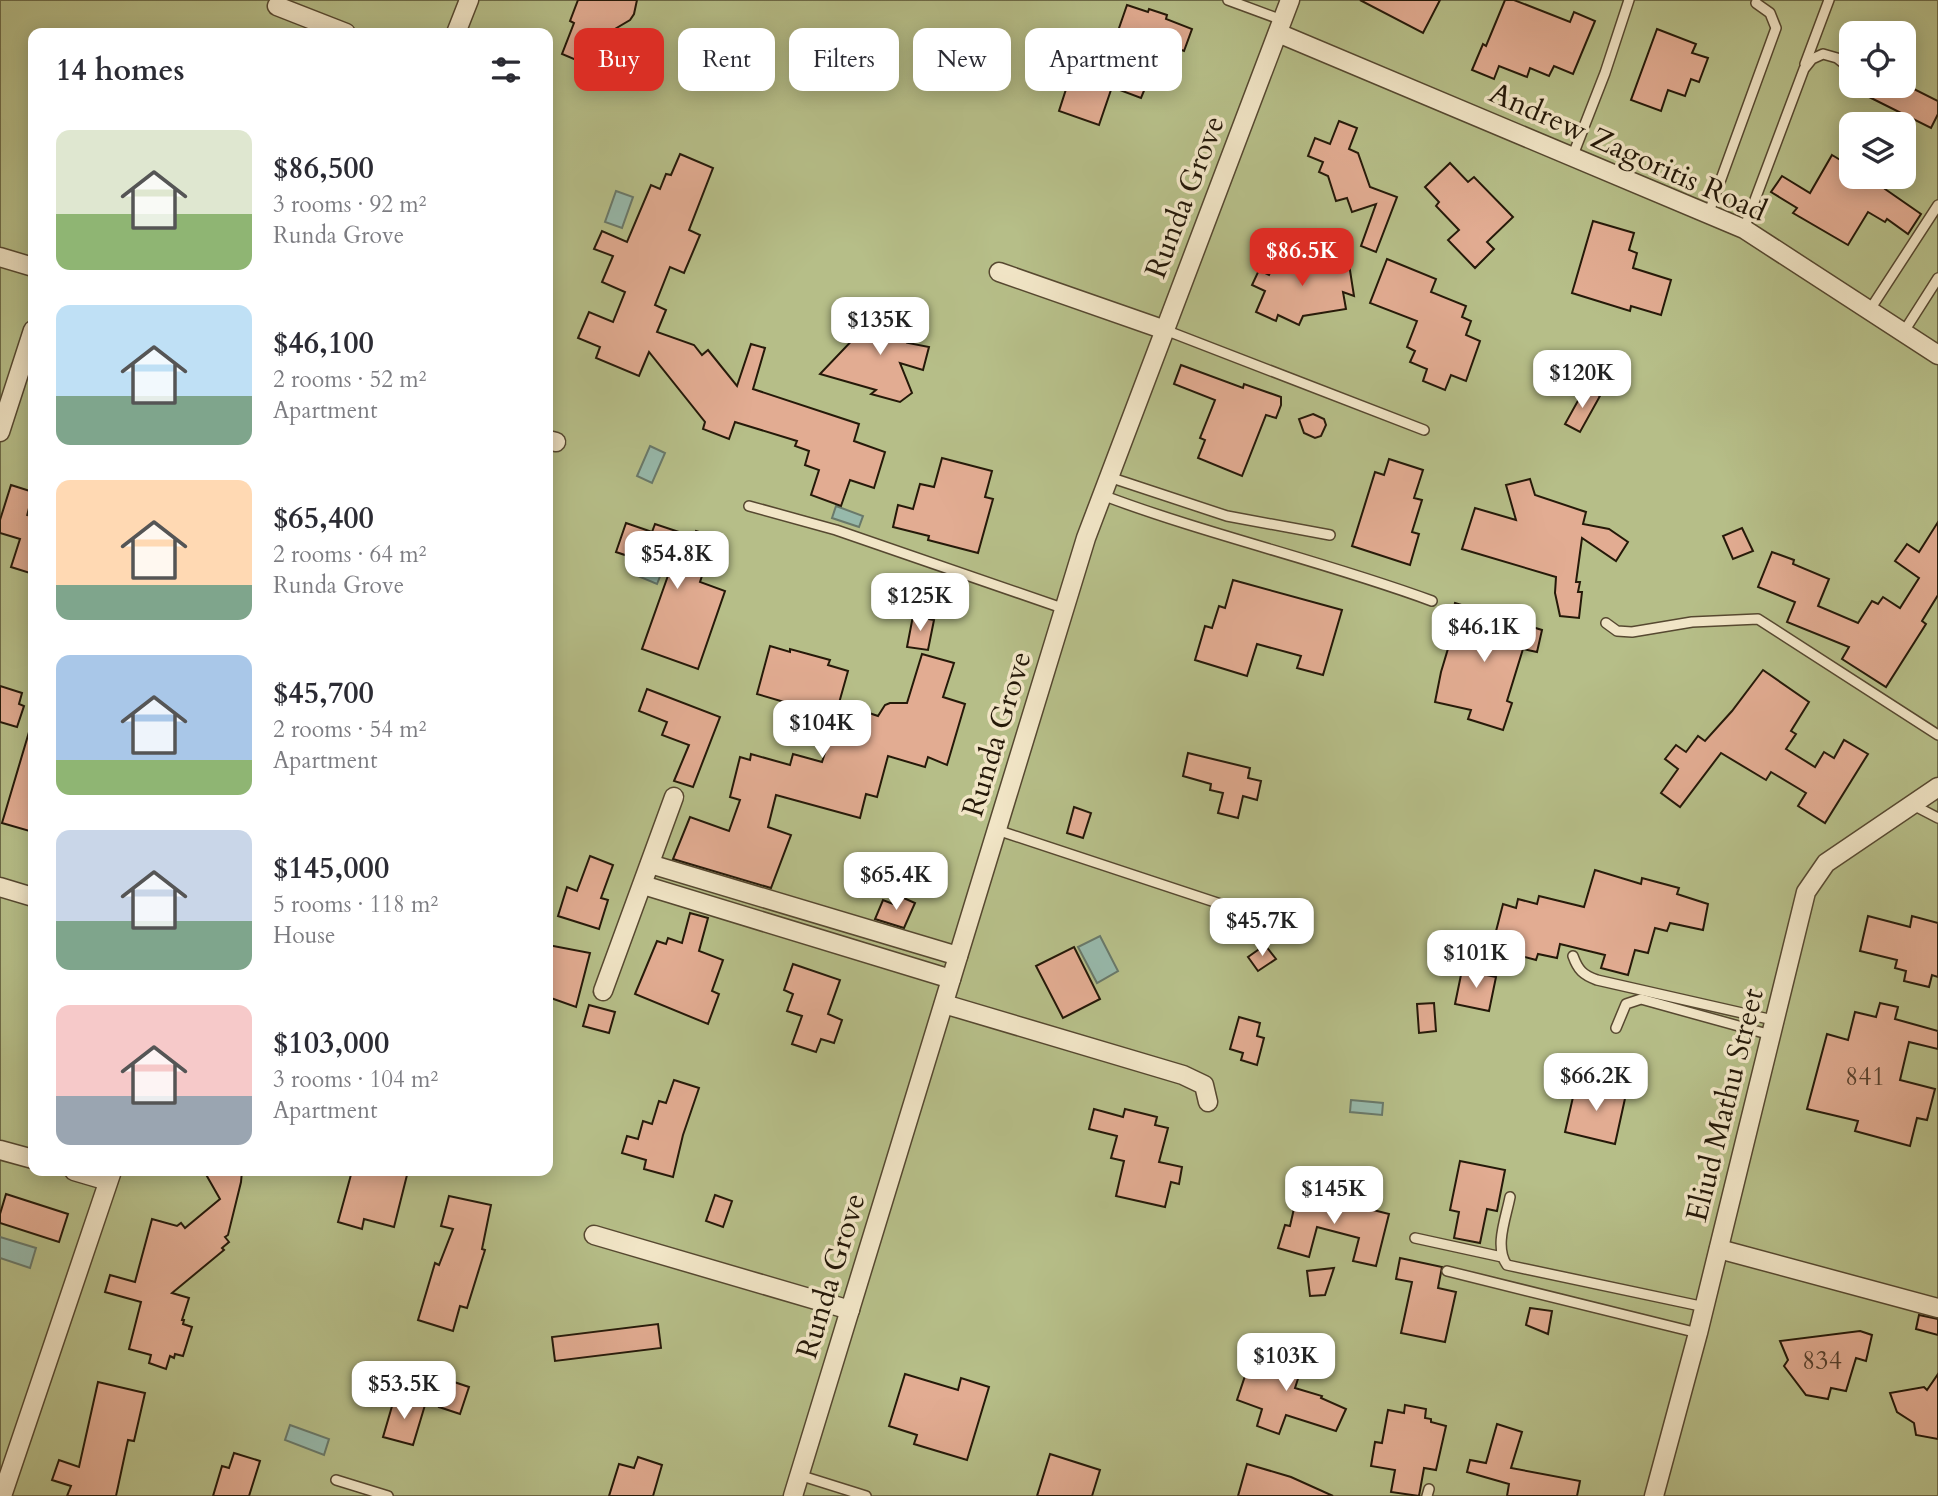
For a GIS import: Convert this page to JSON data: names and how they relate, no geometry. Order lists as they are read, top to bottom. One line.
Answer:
{"streets":{"street":["Andrew Zagoritis Road","Runda Grove","Eliud Mathu Street"]},"crossings":[["Andrew Zagoritis Road","Runda Grove"]],"house_numbers":["841","834"],"page":{"chip":["Buy","Rent","Filters","New","Apartment"],"heading":"14 homes","list":[{"name":"$86,500","note":"3 rooms · 92 m² · Runda Grove"},{"name":"$46,100","note":"2 rooms · 52 m² · Apartment"},{"name":"$65,400","note":"2 rooms · 64 m² · Runda Grove"},{"name":"$45,700","note":"2 rooms · 54 m² · Apartment"},{"name":"$145,000","note":"5 rooms · 118 m² · House"},{"name":"$103,000","note":"3 rooms · 104 m² · Apartment"}],"price":["$86.5K","$135K","$120K","$54.8K","$125K","$46.1K","$104K","$65.4K","$45.7K","$101K","$66.2K","$145K","$103K","$53.5K"]}}
